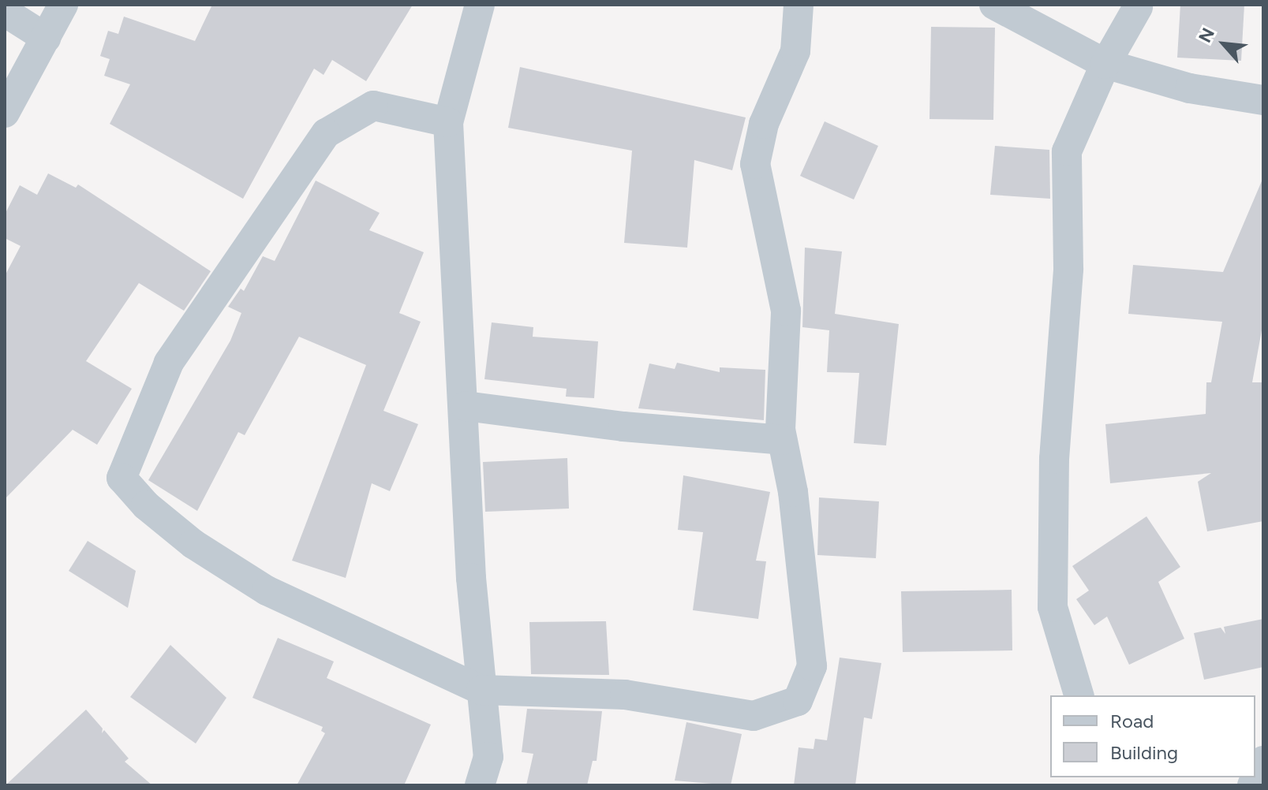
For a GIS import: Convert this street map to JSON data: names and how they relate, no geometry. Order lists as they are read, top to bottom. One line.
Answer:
{"legend":["Road","Building"],"north":"top left"}
